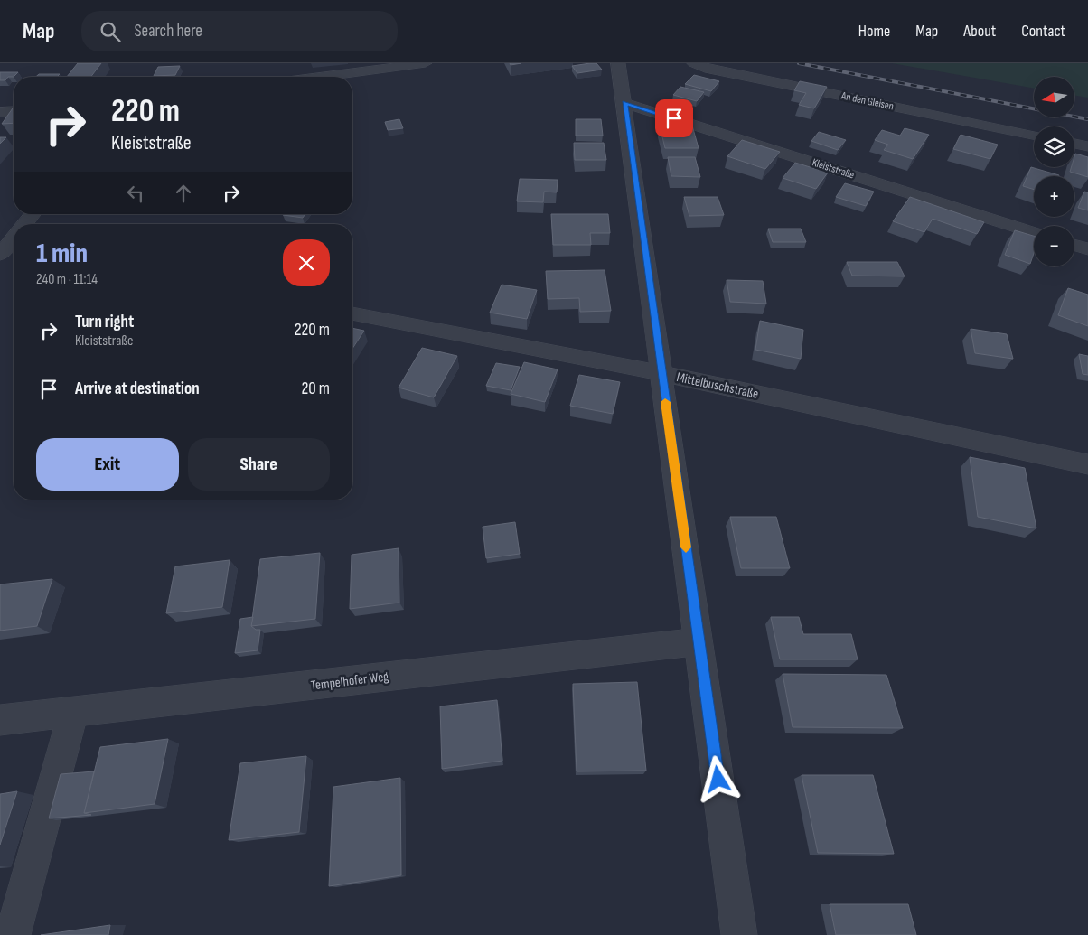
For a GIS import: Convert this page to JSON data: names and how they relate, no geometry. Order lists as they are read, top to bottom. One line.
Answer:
{"streets":{"street":["An den Gleisen","Kleiststraße","Mittelbuschstraße","Tempelhofer Weg"]},"north":"left","page":{"header":"Map","search":"Search here","nav":["Home","Map","About","Contact"],"map_buttons":["+","−"],"turn":["220 m","Kleiststraße"],"heading":["1 min","240 m · 11:14"],"list":[{"name":"Turn right","note":"Kleiststraße","value":"220 m"},{"name":"Arrive at destination","value":"20 m"}],"buttons":["Exit","Share"]}}
